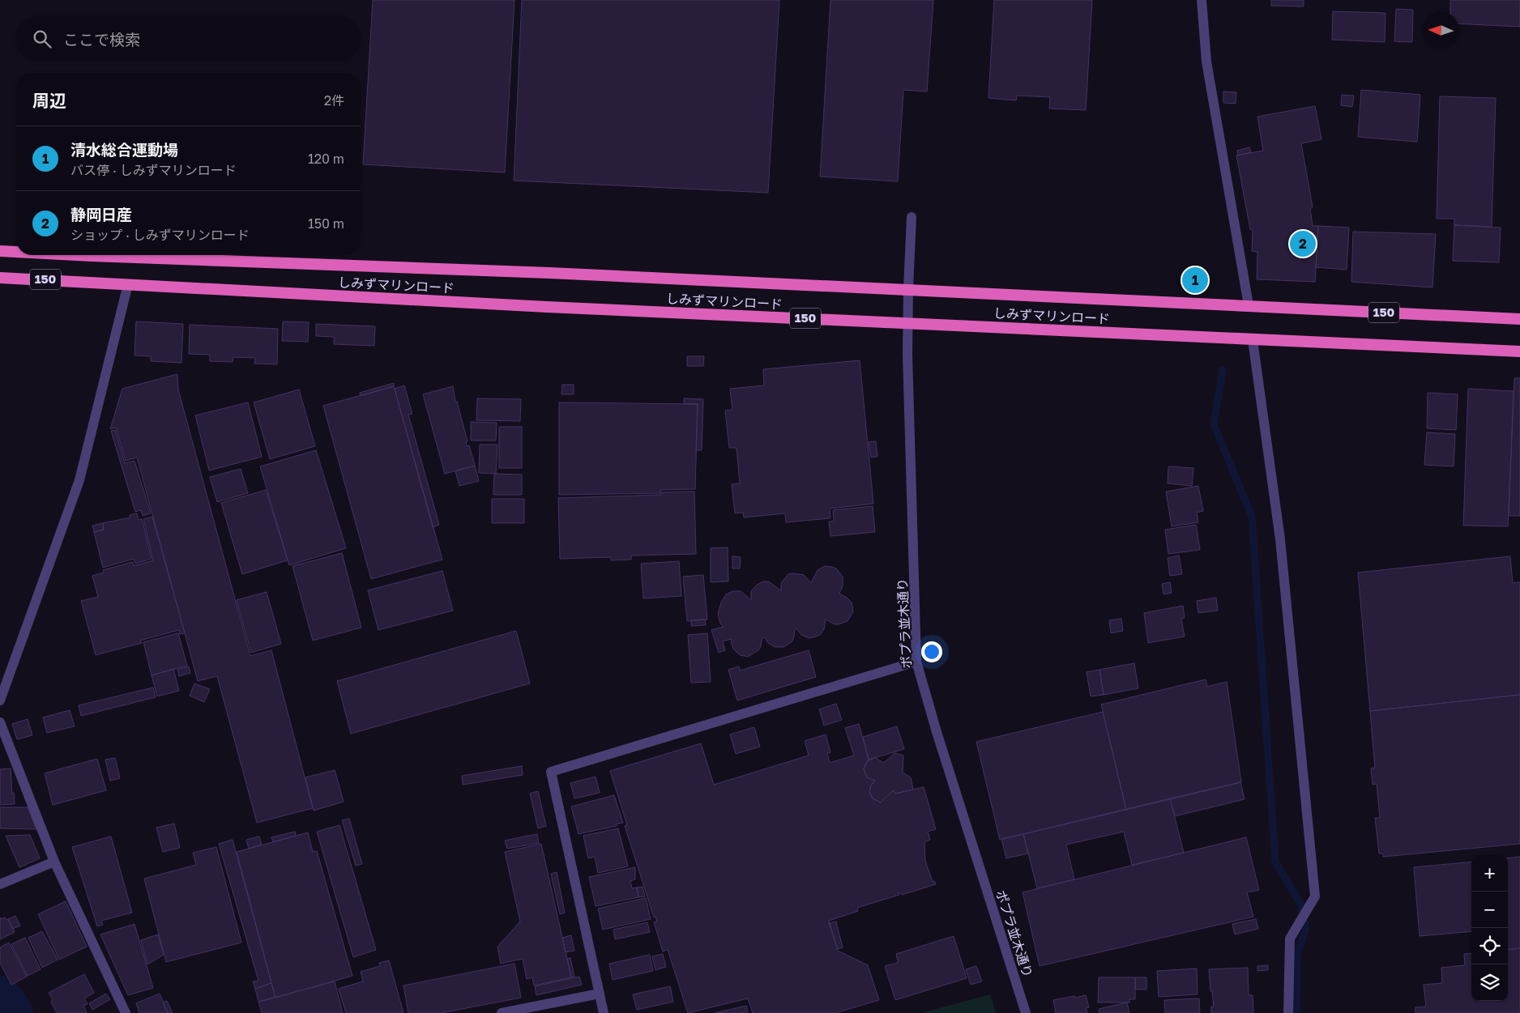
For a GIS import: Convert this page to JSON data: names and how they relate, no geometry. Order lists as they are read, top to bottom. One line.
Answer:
{"streets":{"highway":["150","しみずマリンロード"],"street":["ポプラ並木通り"]},"crossings":[["しみずマリンロード","ポプラ並木通り"]],"north":"left","page":{"search":"ここで検索","heading":["周辺","2件"],"list":[{"mark":"1","name":"清水総合運動場","note":"バス停 · しみずマリンロード","value":"120 m"},{"mark":"2","name":"静岡日産","note":"ショップ · しみずマリンロード","value":"150 m"}],"pins":["2","1"],"map_buttons":["+","−"]}}
